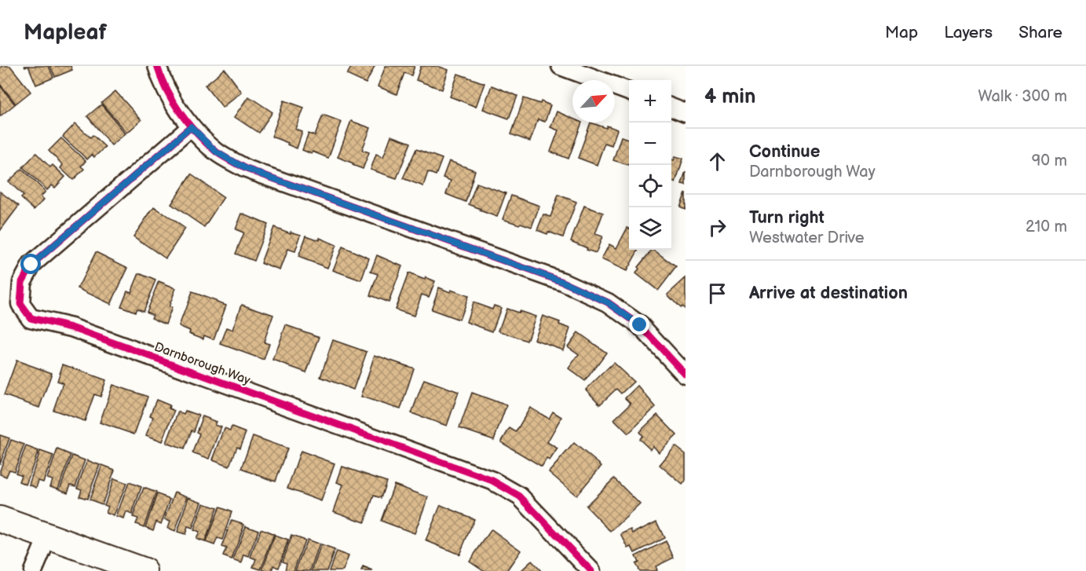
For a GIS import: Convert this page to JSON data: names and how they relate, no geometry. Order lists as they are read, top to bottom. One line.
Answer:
{"streets":{"street":["Darnborough Way"]},"north":"top right","page":{"header":"Mapleaf","nav":["Map","Layers","Share"],"heading":["4 min","Walk · 300 m"],"map_buttons":["+","−"],"list":[["Continue","Darnborough Way","90 m"],["Turn right","Westwater Drive","210 m"],"Arrive at destination"]}}
